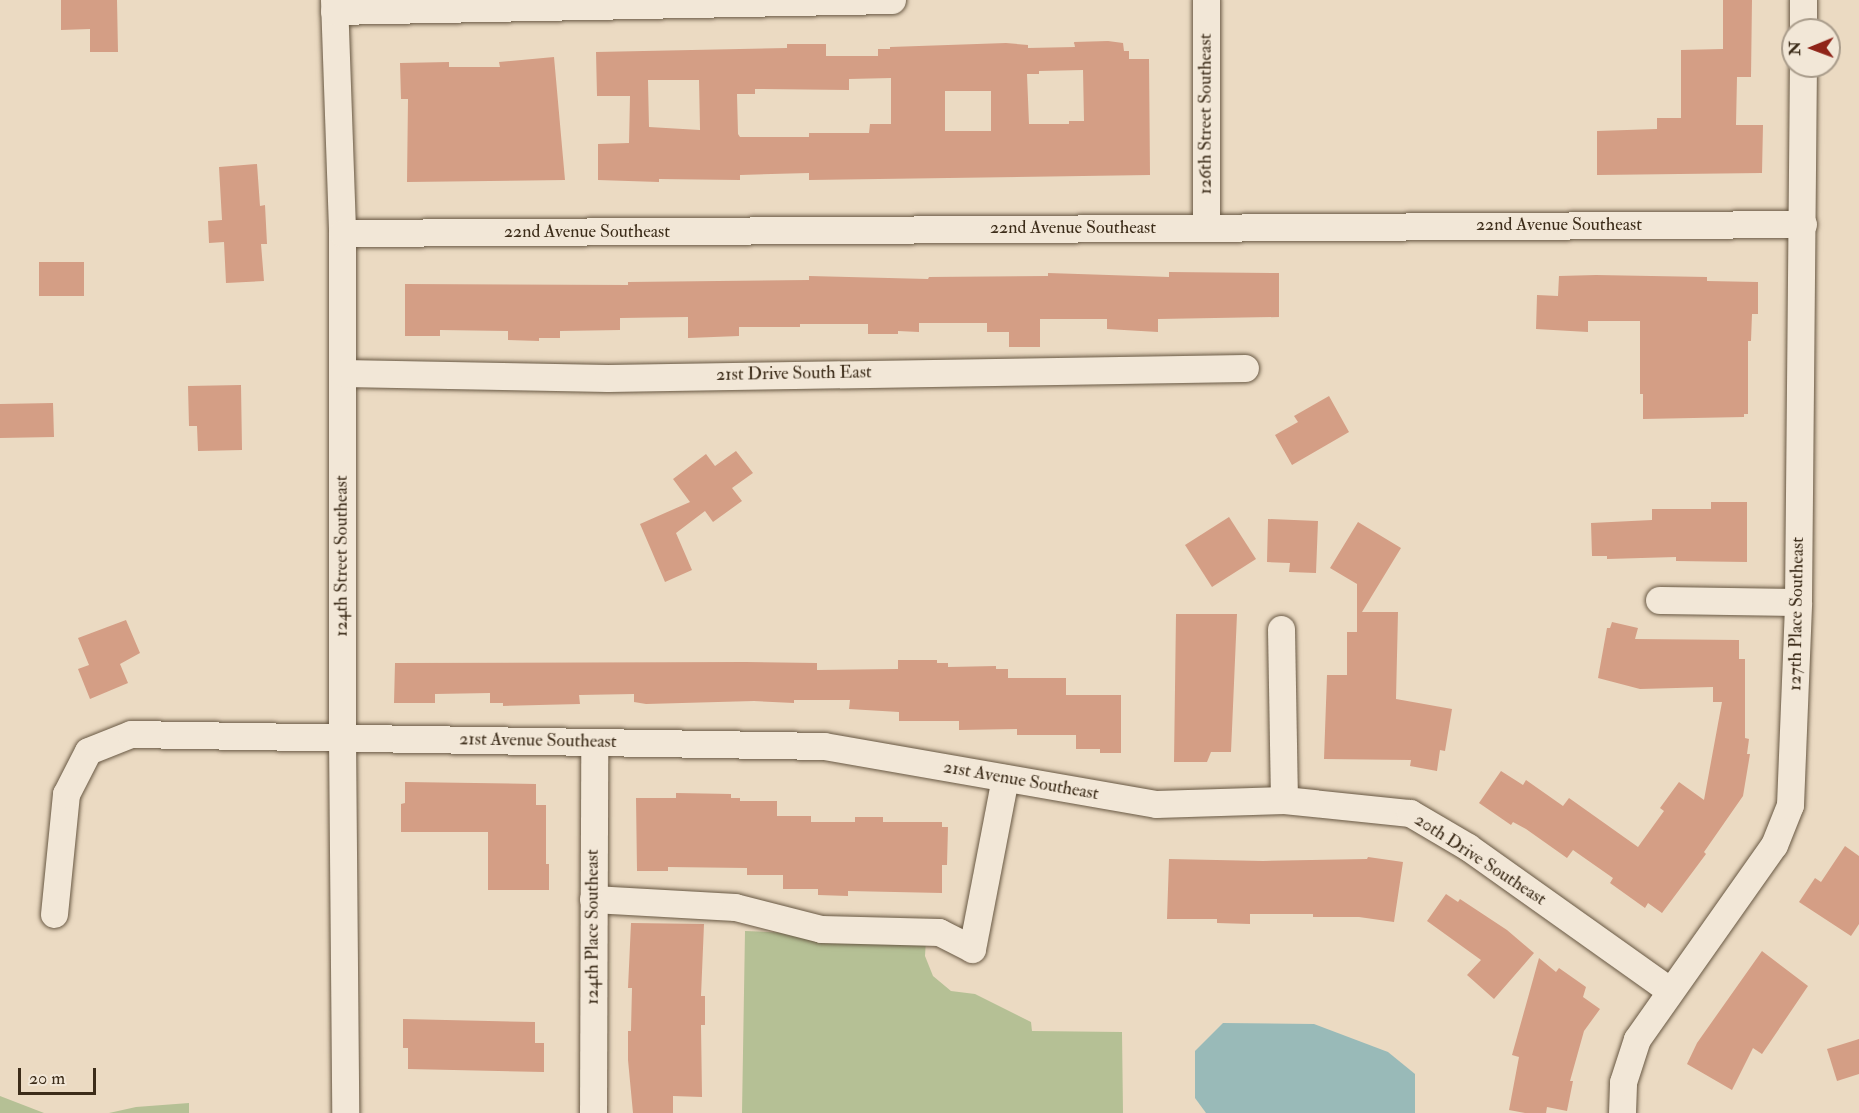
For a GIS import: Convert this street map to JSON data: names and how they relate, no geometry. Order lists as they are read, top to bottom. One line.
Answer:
{"streets":{"street":["126th Street Southeast","22nd Avenue Southeast","21st Drive South East","124th Street Southeast","127th Place Southeast","21st Avenue Southeast","20th Drive Southeast","124th Place Southeast"]},"crossings":[["126th Street Southeast","22nd Avenue Southeast"],["22nd Avenue Southeast","124th Street Southeast"],["22nd Avenue Southeast","127th Place Southeast"],["21st Drive South East","124th Street Southeast"],["124th Street Southeast","21st Avenue Southeast"],["127th Place Southeast","20th Drive Southeast"],["21st Avenue Southeast","20th Drive Southeast"],["21st Avenue Southeast","124th Place Southeast"]],"scale_bar":"20 m","north":"left"}
